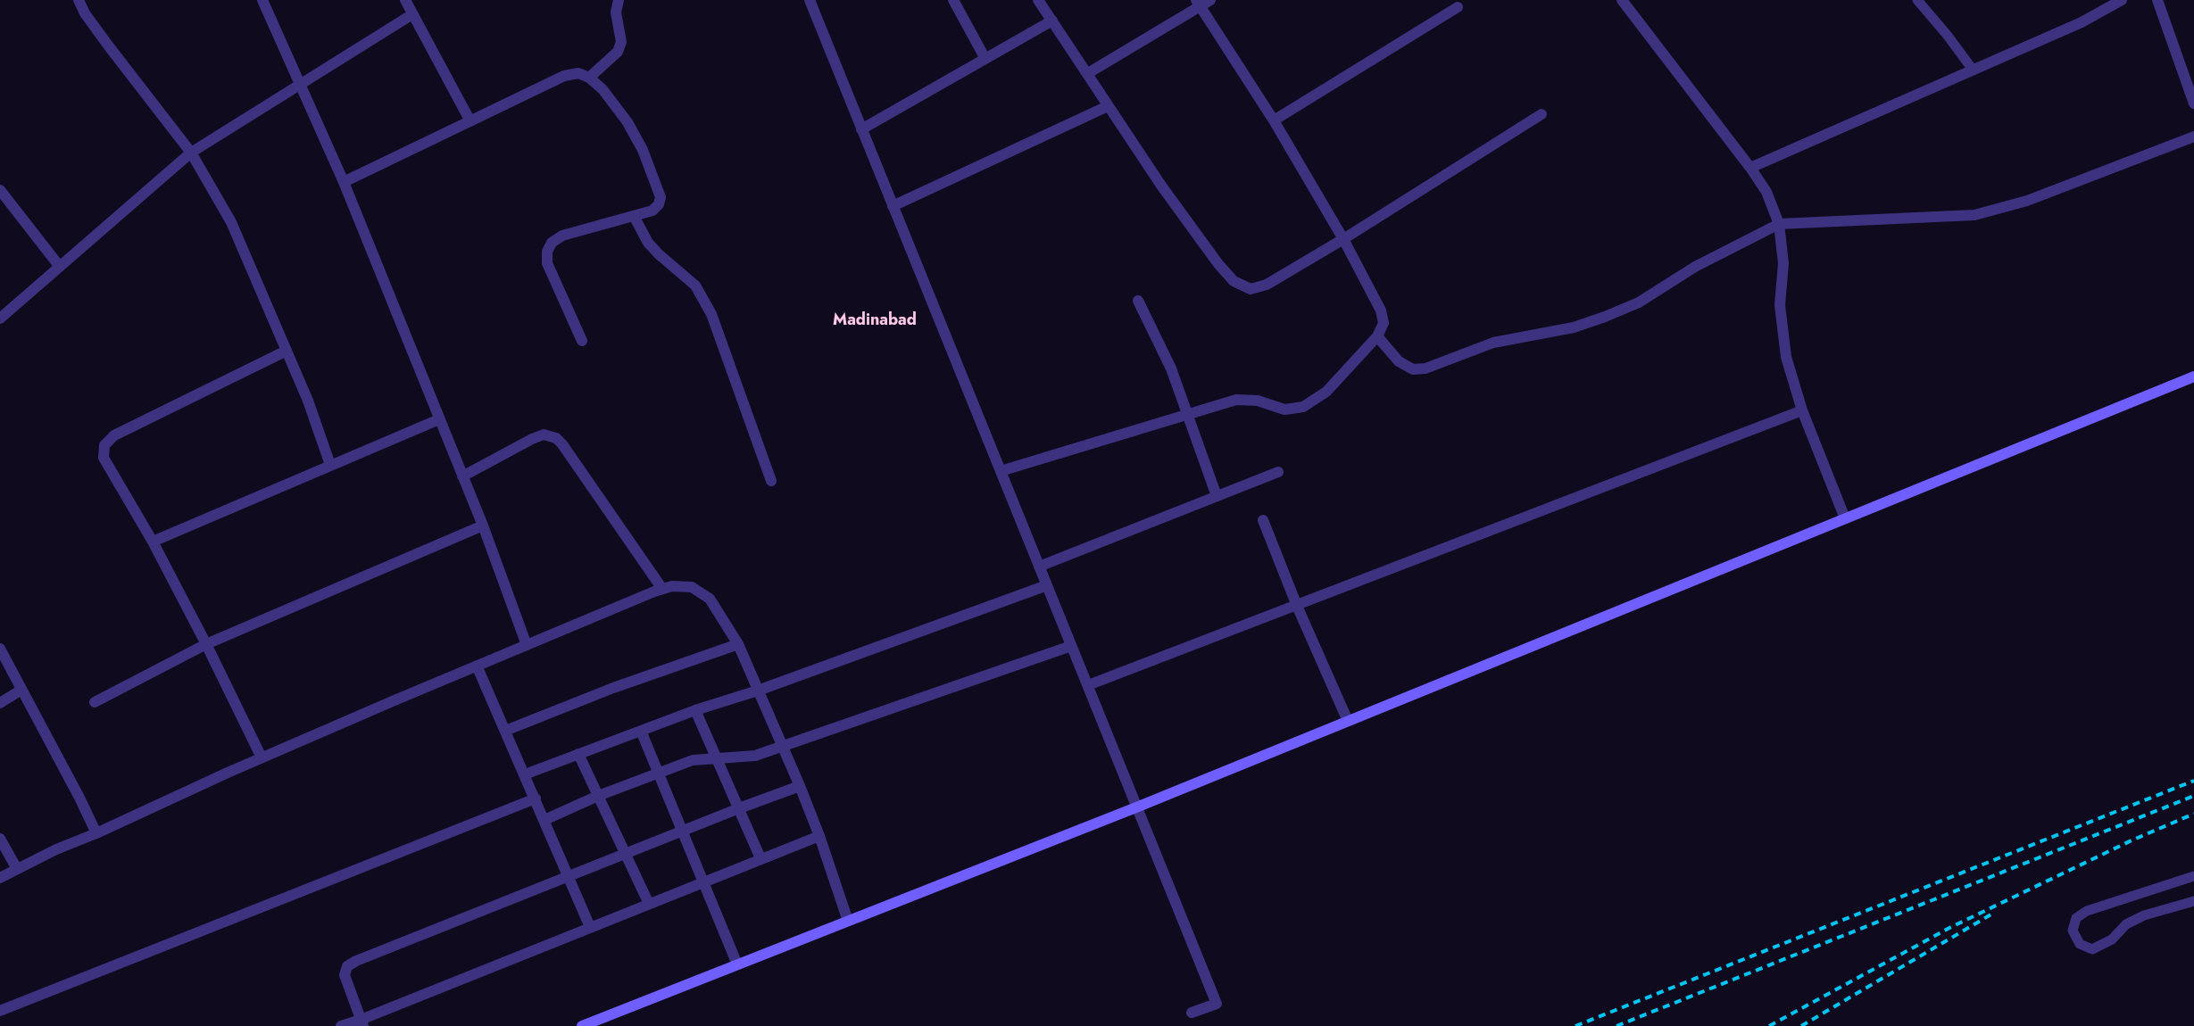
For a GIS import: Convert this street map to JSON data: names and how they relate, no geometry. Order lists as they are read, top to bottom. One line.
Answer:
{"districts":["Madinabad"]}
